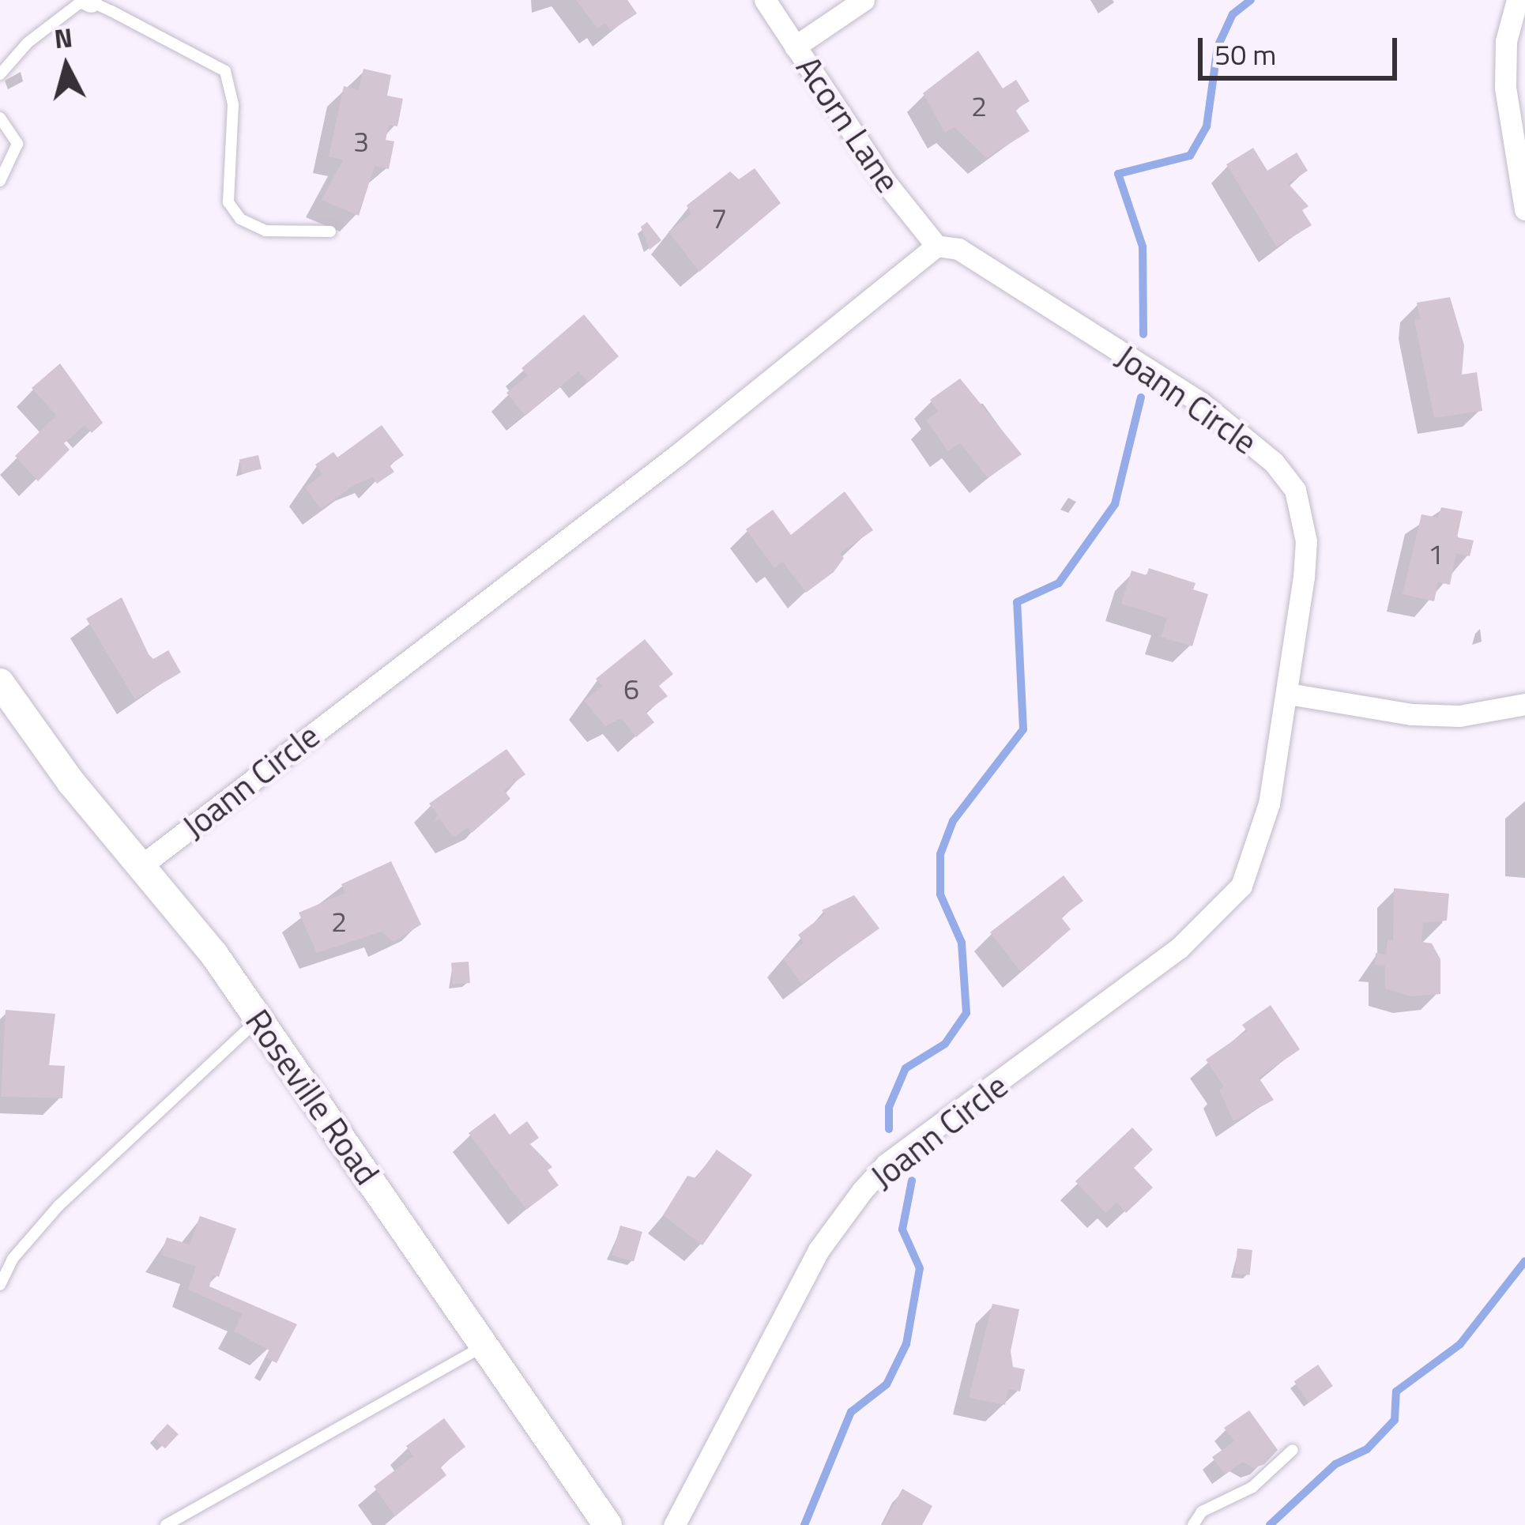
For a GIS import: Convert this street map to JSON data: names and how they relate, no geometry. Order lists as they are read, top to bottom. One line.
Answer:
{"streets":{"street":["Acorn Lane","Joann Circle","Roseville Road"]},"crossings":[["Acorn Lane","Joann Circle"],["Joann Circle","Roseville Road"]],"house_numbers":["2","3","7","1","6","2"],"scale_bar":"50 m","north":"top"}
